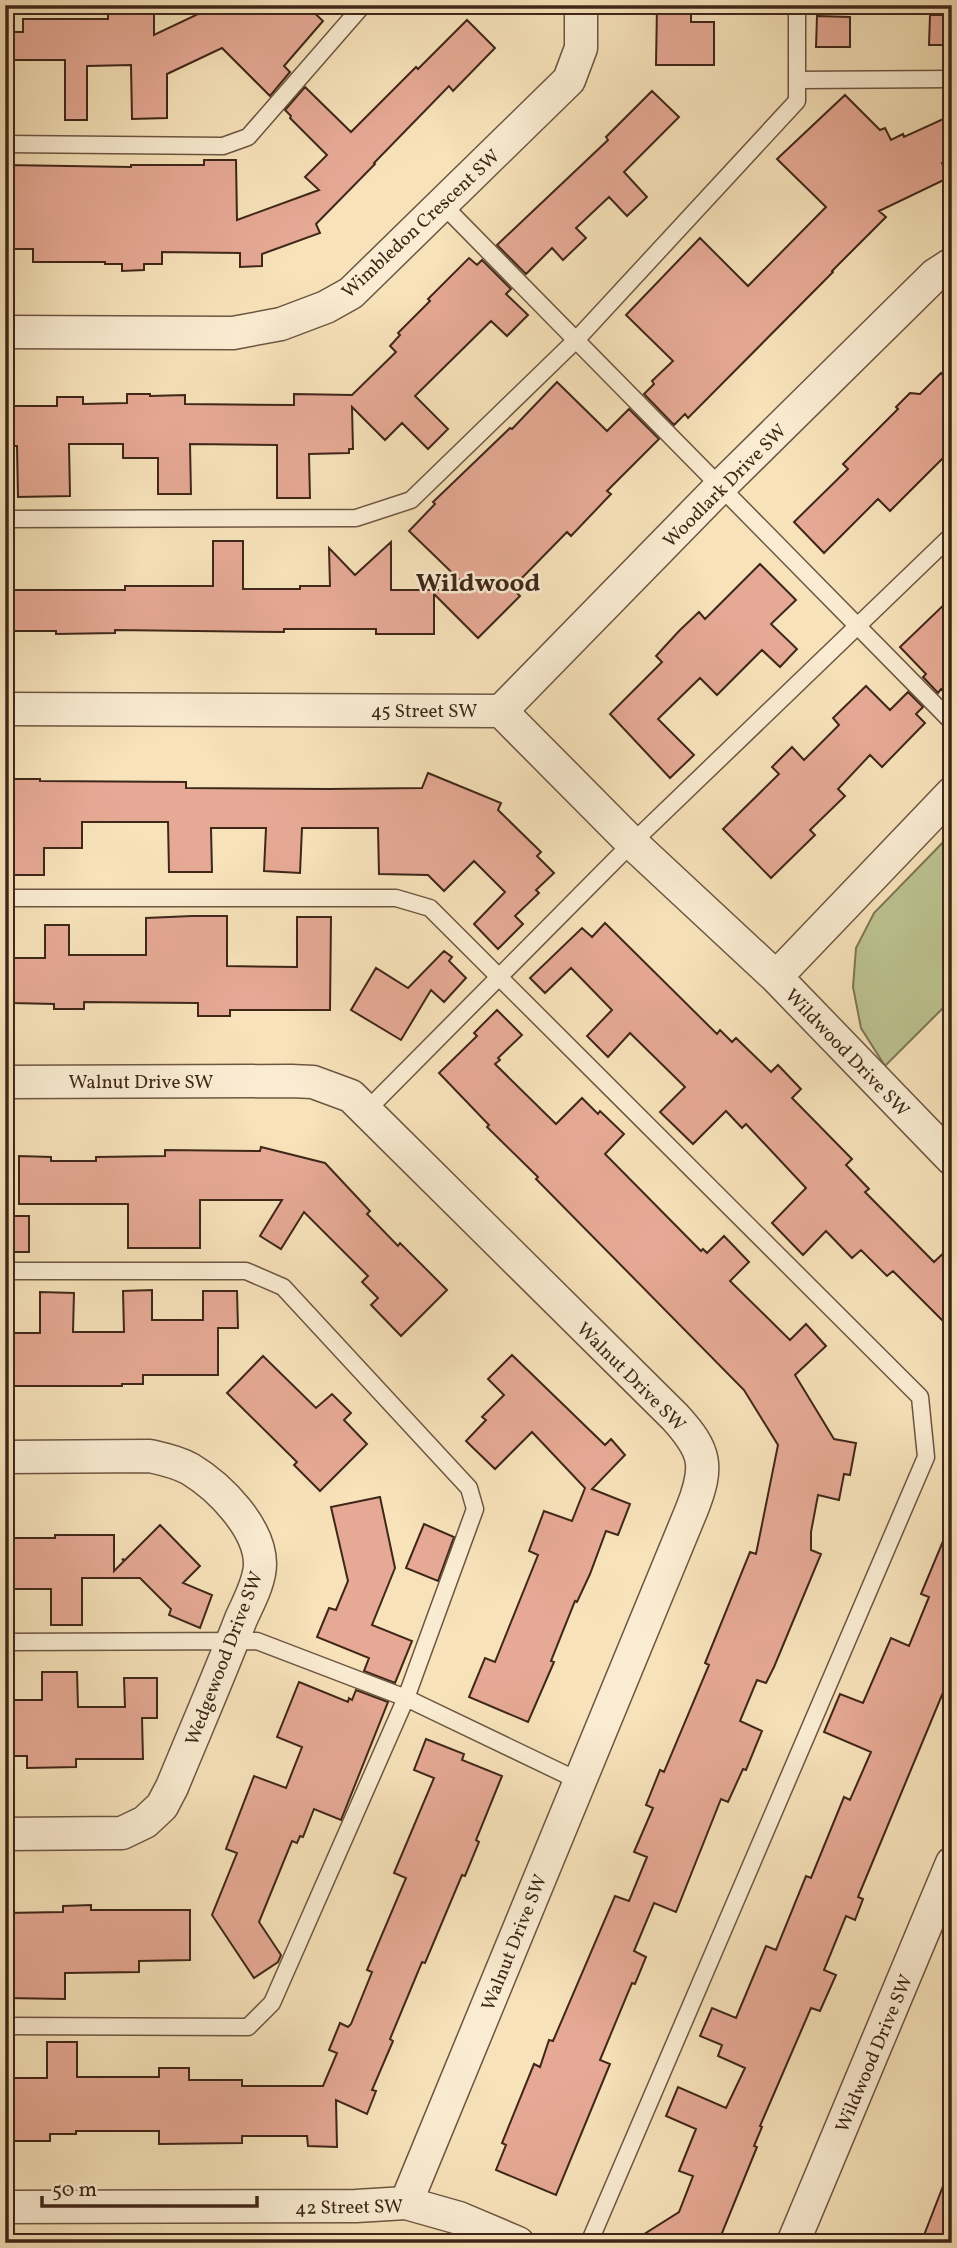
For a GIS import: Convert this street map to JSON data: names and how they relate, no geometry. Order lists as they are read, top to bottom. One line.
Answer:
{"streets":{"street":["Wimbledon Crescent SW","Woodlark Drive SW","45 Street SW","Wildwood Drive SW","Walnut Drive SW","Wedgewood Drive SW","42 Street SW"]},"crossings":[["Woodlark Drive SW","45 Street SW"],["45 Street SW","Wildwood Drive SW"],["Walnut Drive SW","42 Street SW"]],"districts":["Wildwood"],"scale_bar":"50 m"}
